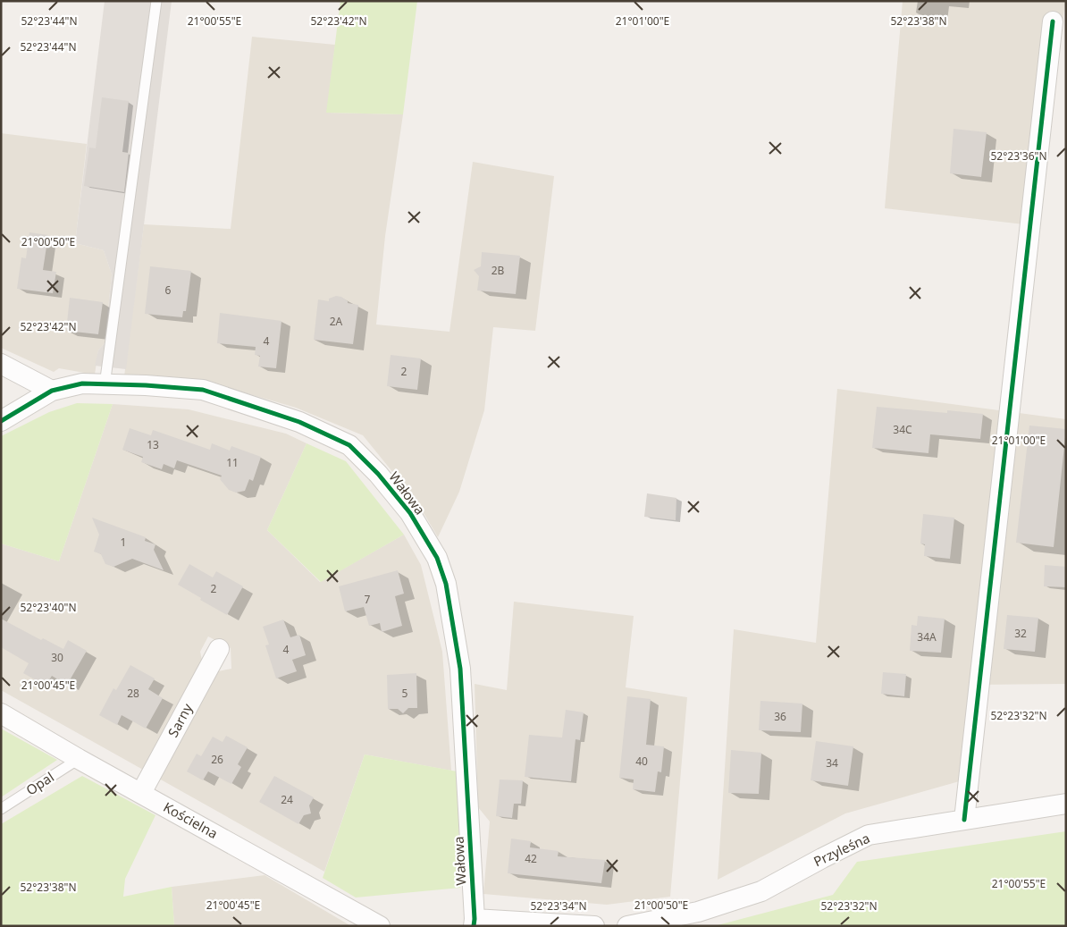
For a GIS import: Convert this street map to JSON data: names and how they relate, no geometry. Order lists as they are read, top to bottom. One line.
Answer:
{"streets":{"street":["Wałowa","Sarny","Kościelna","Przyleśna"],"lane":["Opal"]},"crossings":[["Sarny","Kościelna"],["Opal","Kościelna"]],"house_numbers":["2B","6","2A","4","2","34C","13","11","1","2","7","32","34A","4","30","28","5","36","26","40","34","24","42"],"coordinates":["52°23'44\"N","52°23'42\"N","52°23'38\"N","21°00'55\"E","21°01'00\"E","52°23'36\"N","21°00'50\"E","52°23'40\"N","21°00'45\"E","52°23'32\"N","52°23'34\"N"]}
